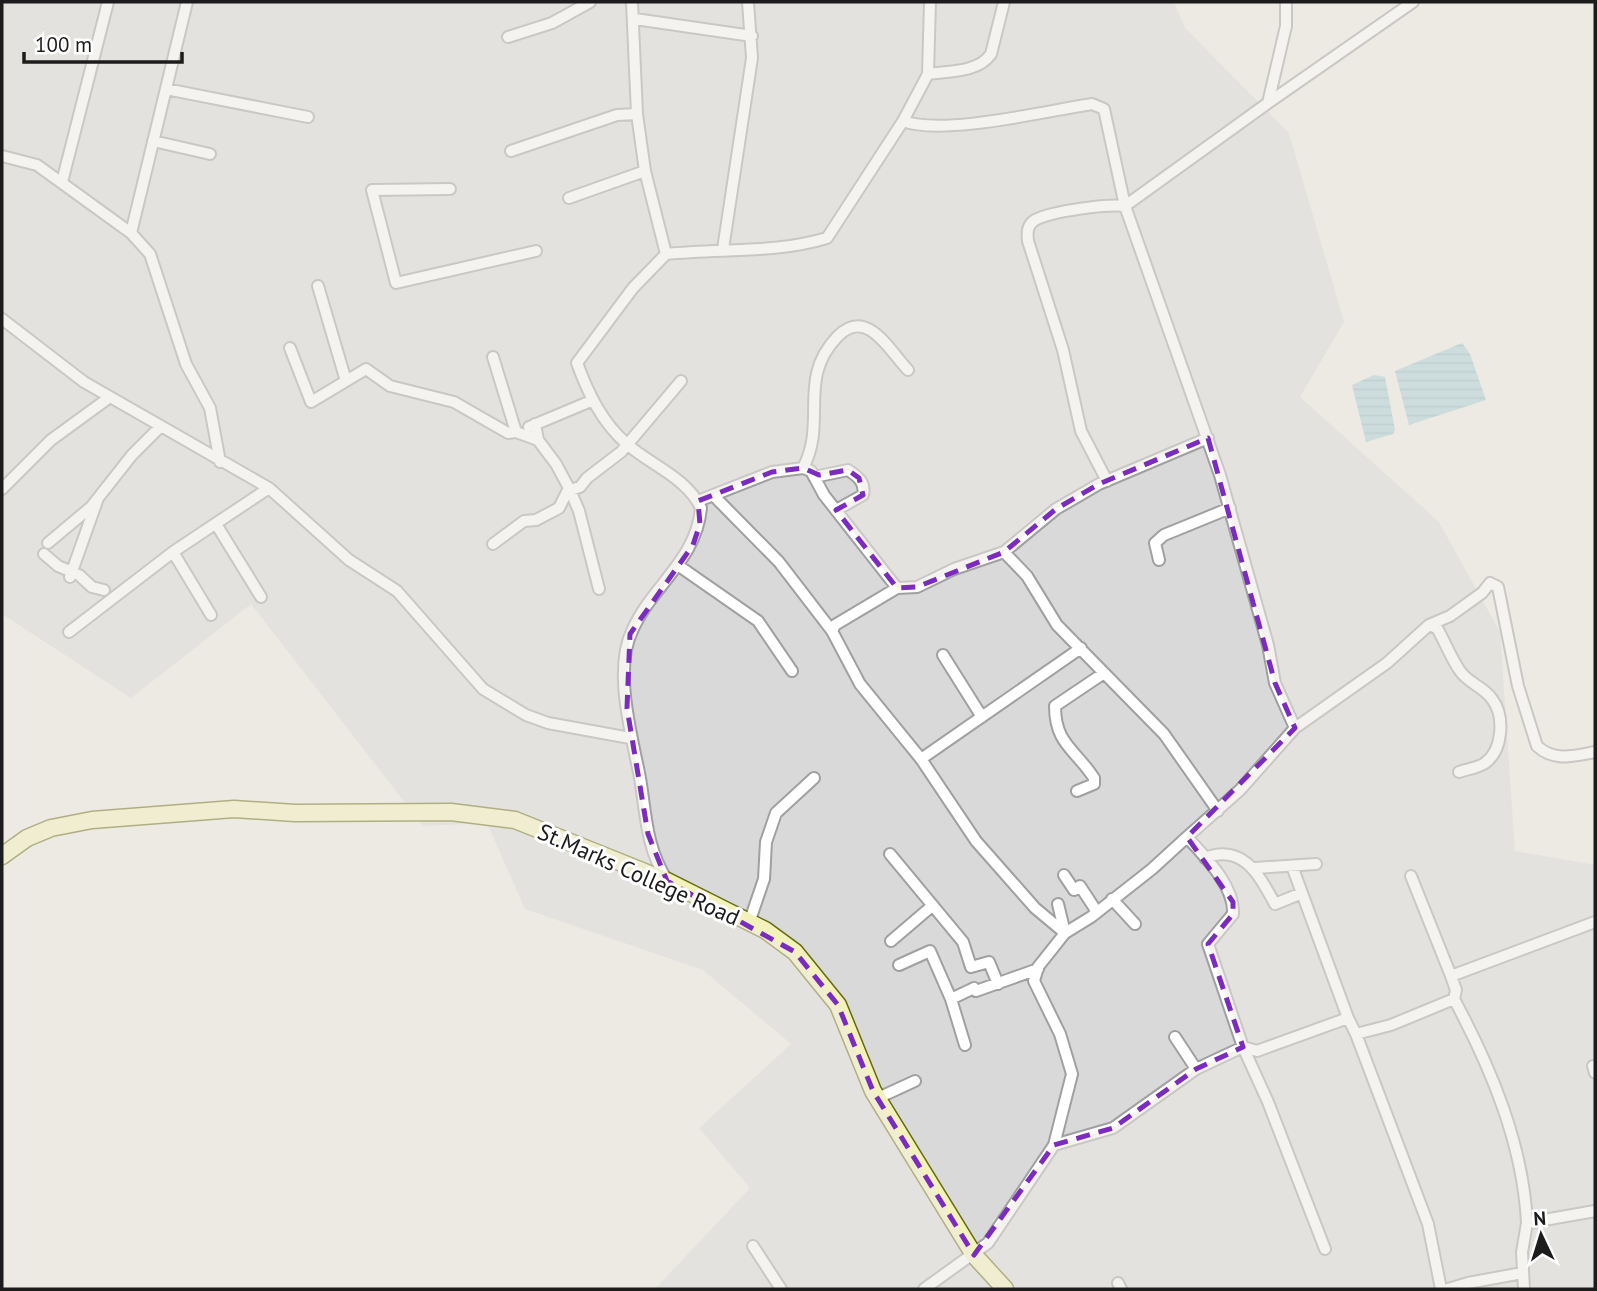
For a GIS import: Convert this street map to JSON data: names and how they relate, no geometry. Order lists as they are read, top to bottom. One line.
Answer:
{"streets":{"main road":["St.Marks College Road"]},"scale_bar":"100 m","north":"top"}
